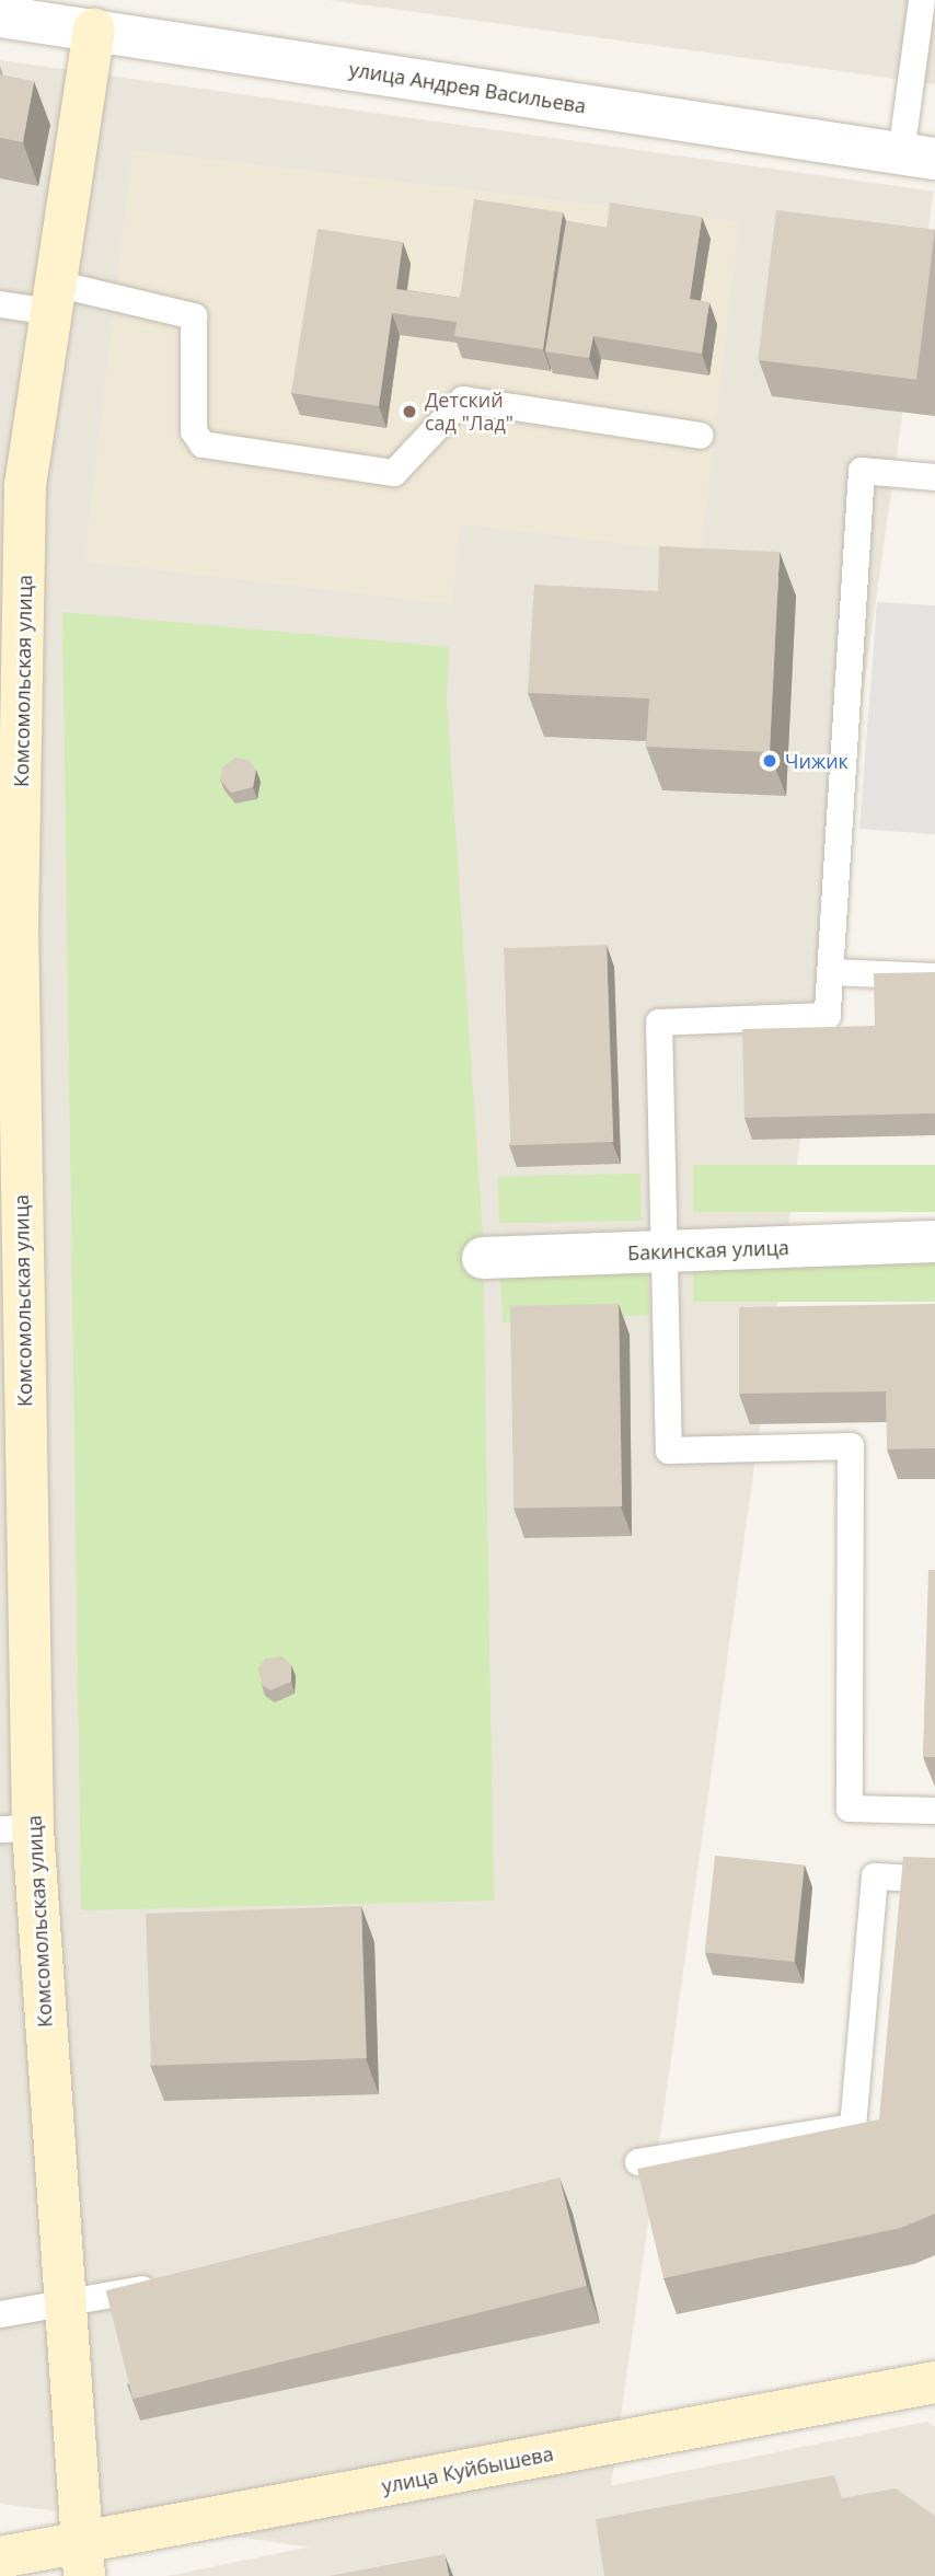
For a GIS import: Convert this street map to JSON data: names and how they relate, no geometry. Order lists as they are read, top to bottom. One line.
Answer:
{"streets":{"street":["улица Андрея Васильева","Комсомольская улица","Бакинская улица","улица Куйбышева"]},"crossings":[["улица Андрея Васильева","Комсомольская улица"],["Комсомольская улица","улица Куйбышева"]],"places":["Детский сад \"Лад\"","Чижик"]}
